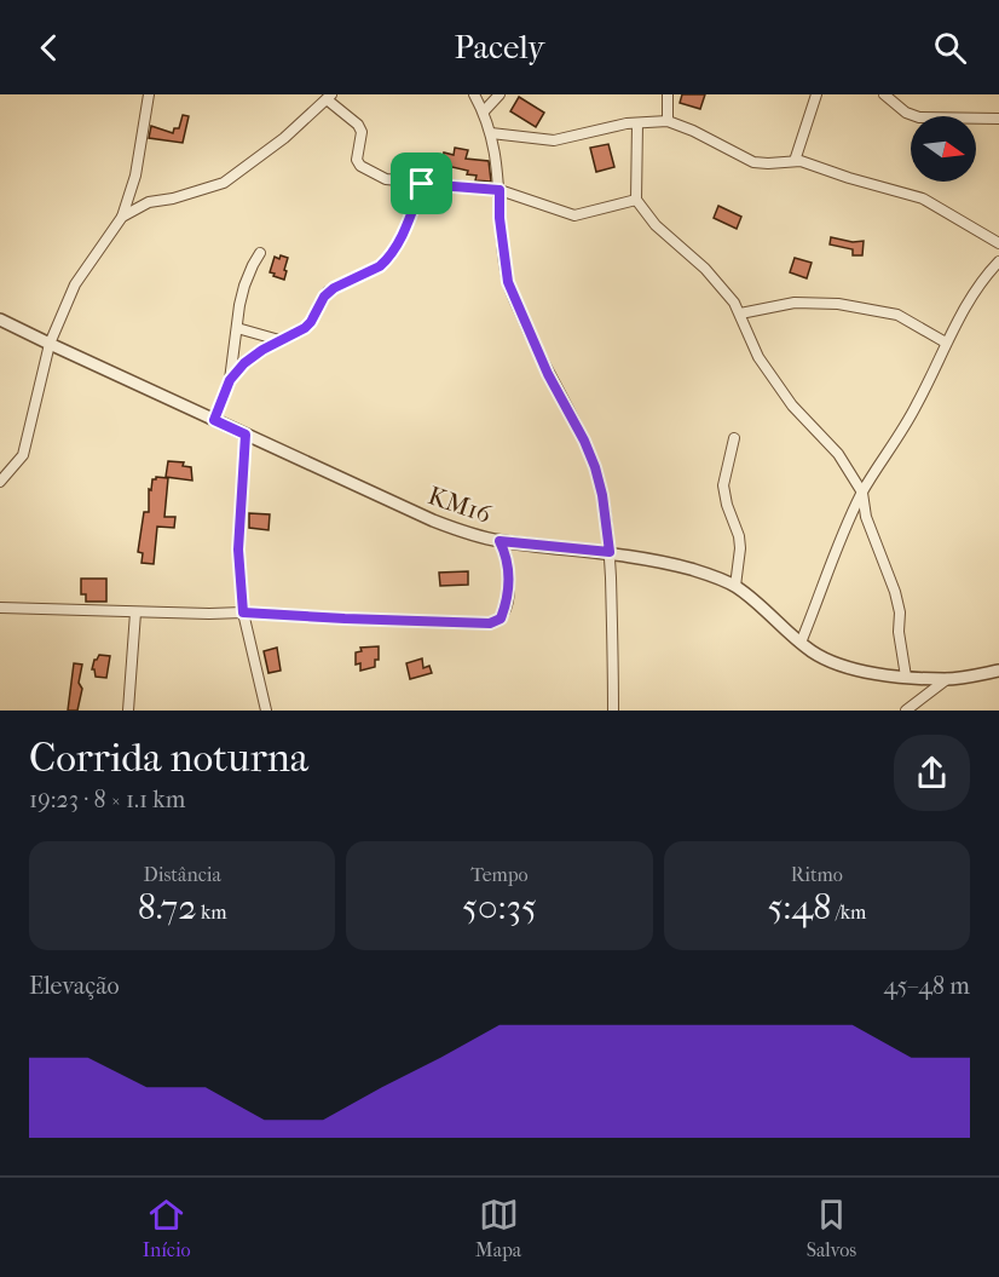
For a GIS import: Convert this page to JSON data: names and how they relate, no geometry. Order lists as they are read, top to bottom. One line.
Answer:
{"streets":{"street":["KM16"]},"north":"right","page":{"header":"Pacely","heading":["Corrida noturna","19:23 · 8 × 1.1 km"],"stats":[["Distância","8.72 km"],["Tempo","50:35"],["Ritmo","5:48 /km"]],"chart":["Elevação","45–48 m"],"tabs":["Início","Mapa","Salvos"]}}
